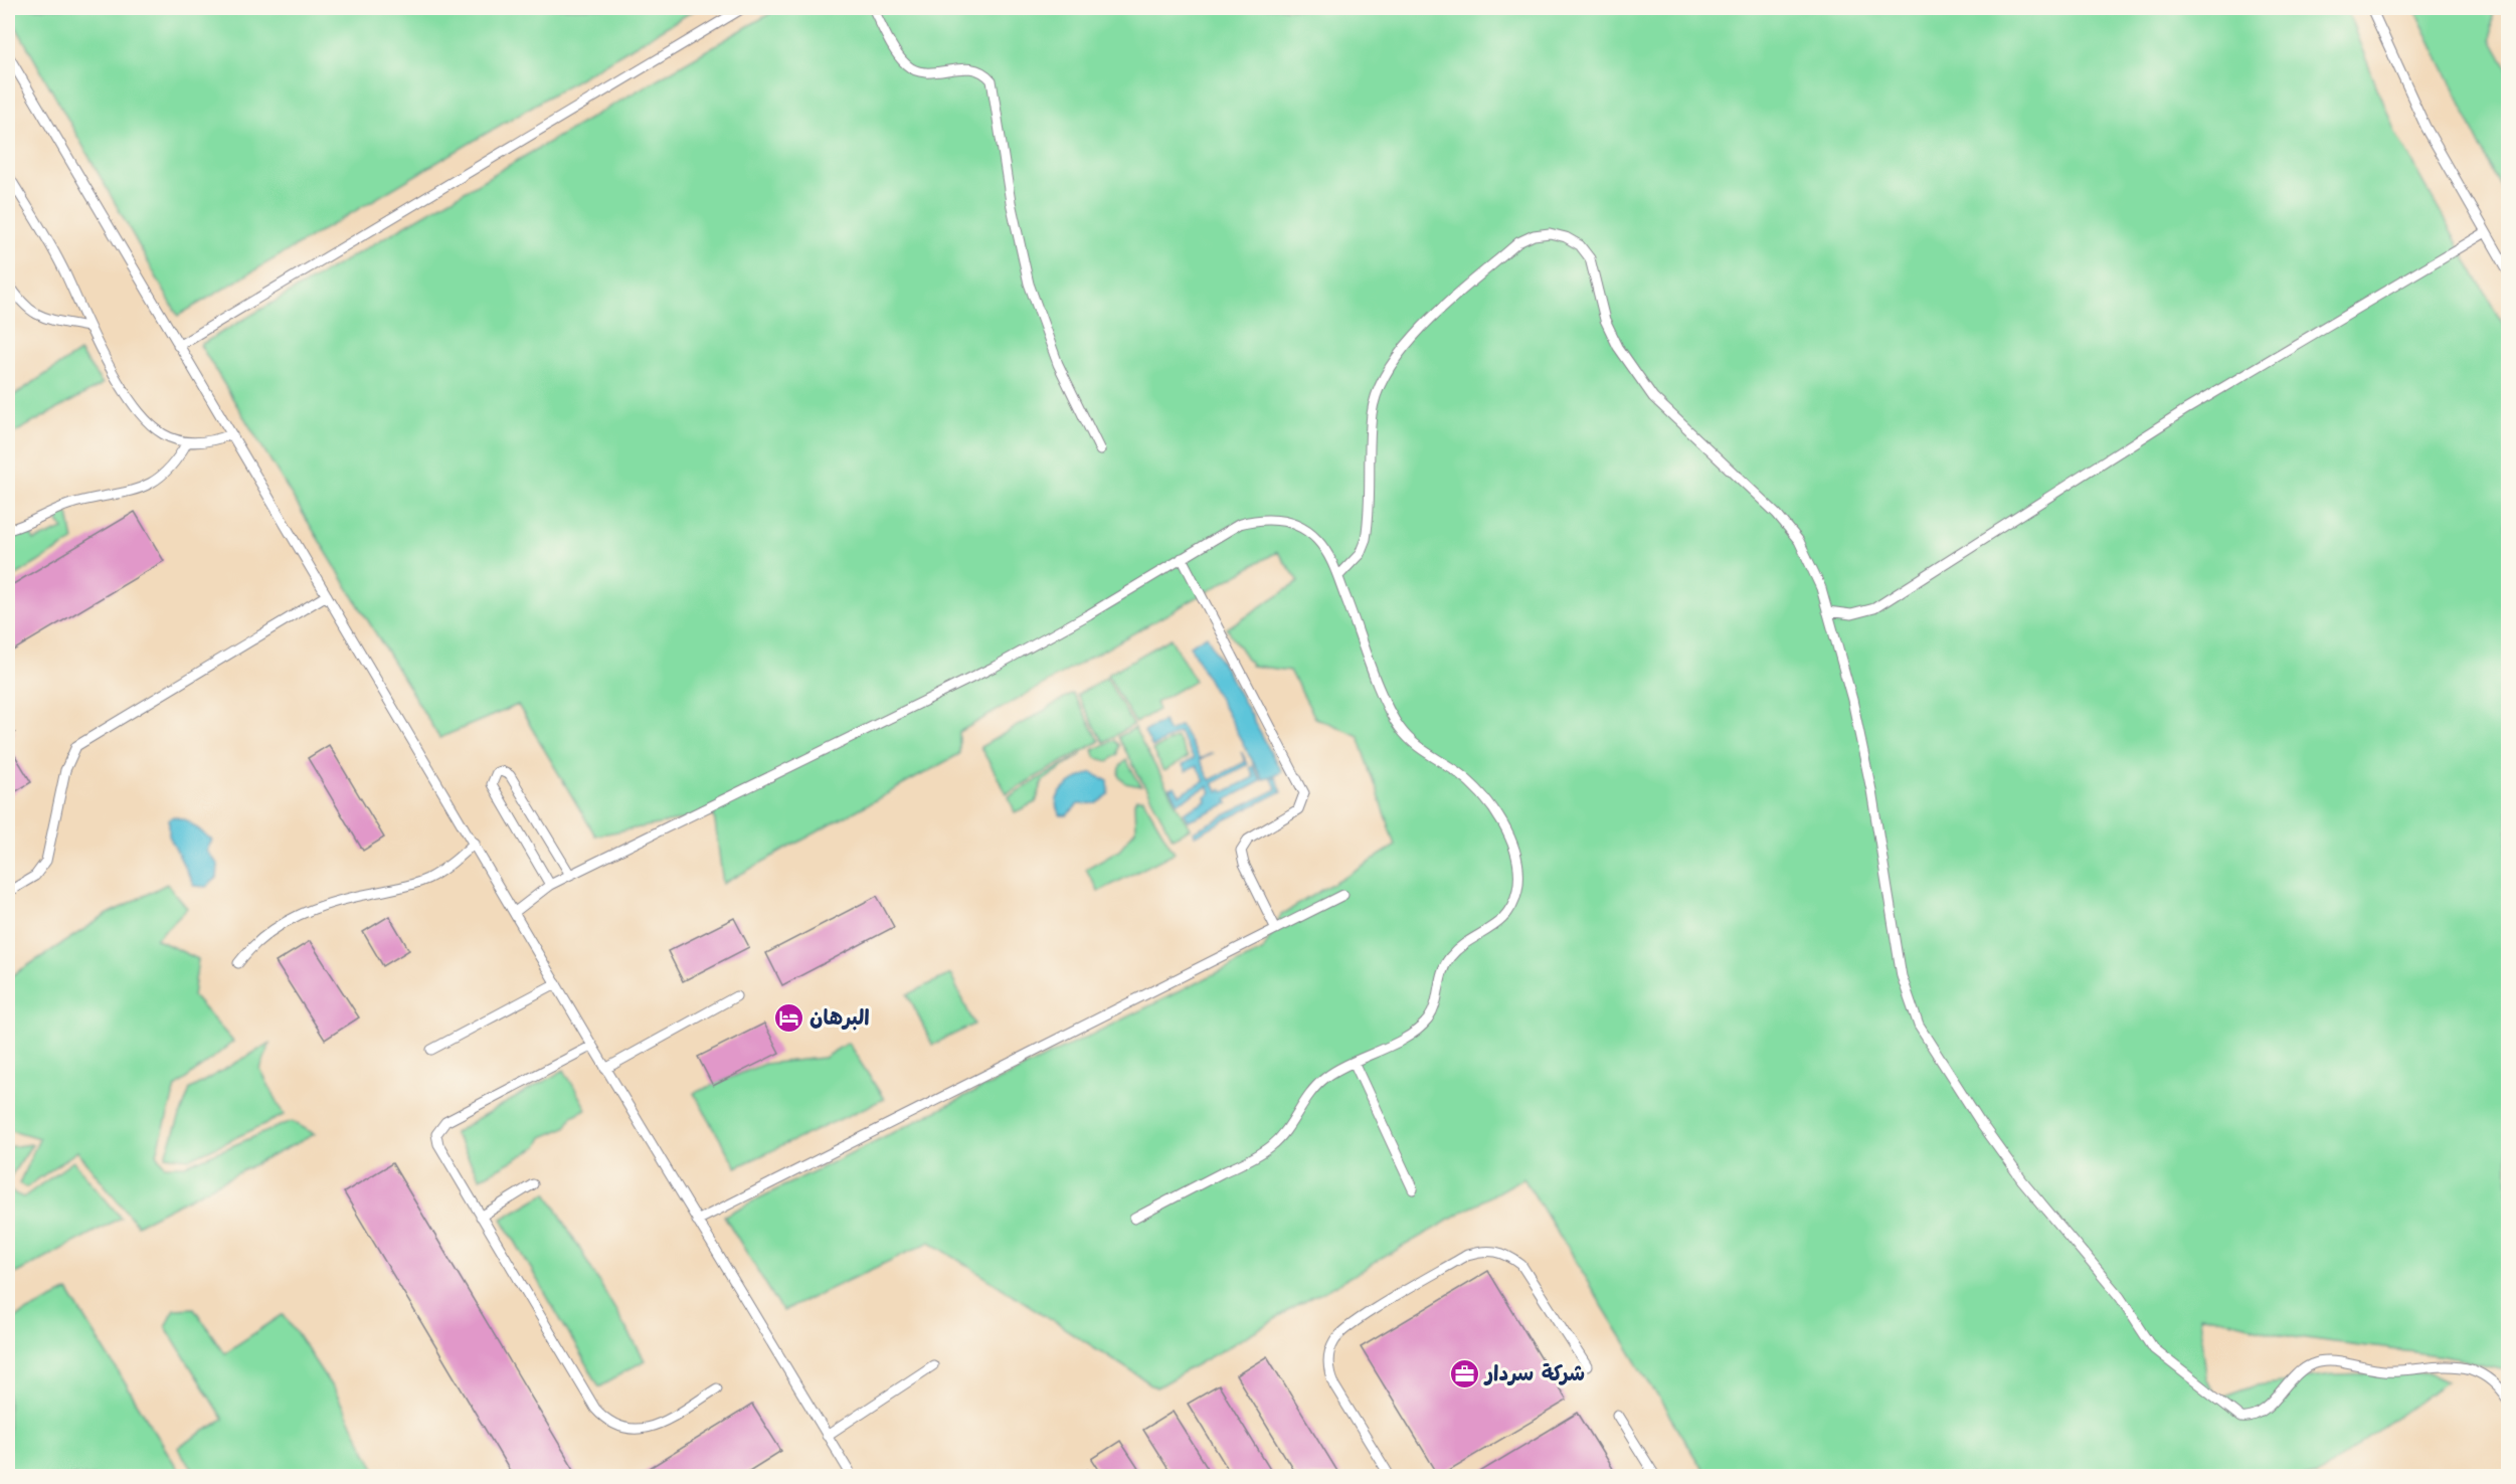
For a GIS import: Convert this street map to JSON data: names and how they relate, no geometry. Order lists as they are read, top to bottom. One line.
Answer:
{"places":{"hotel":["البرهان"],"office":["شركة سردار"]}}
